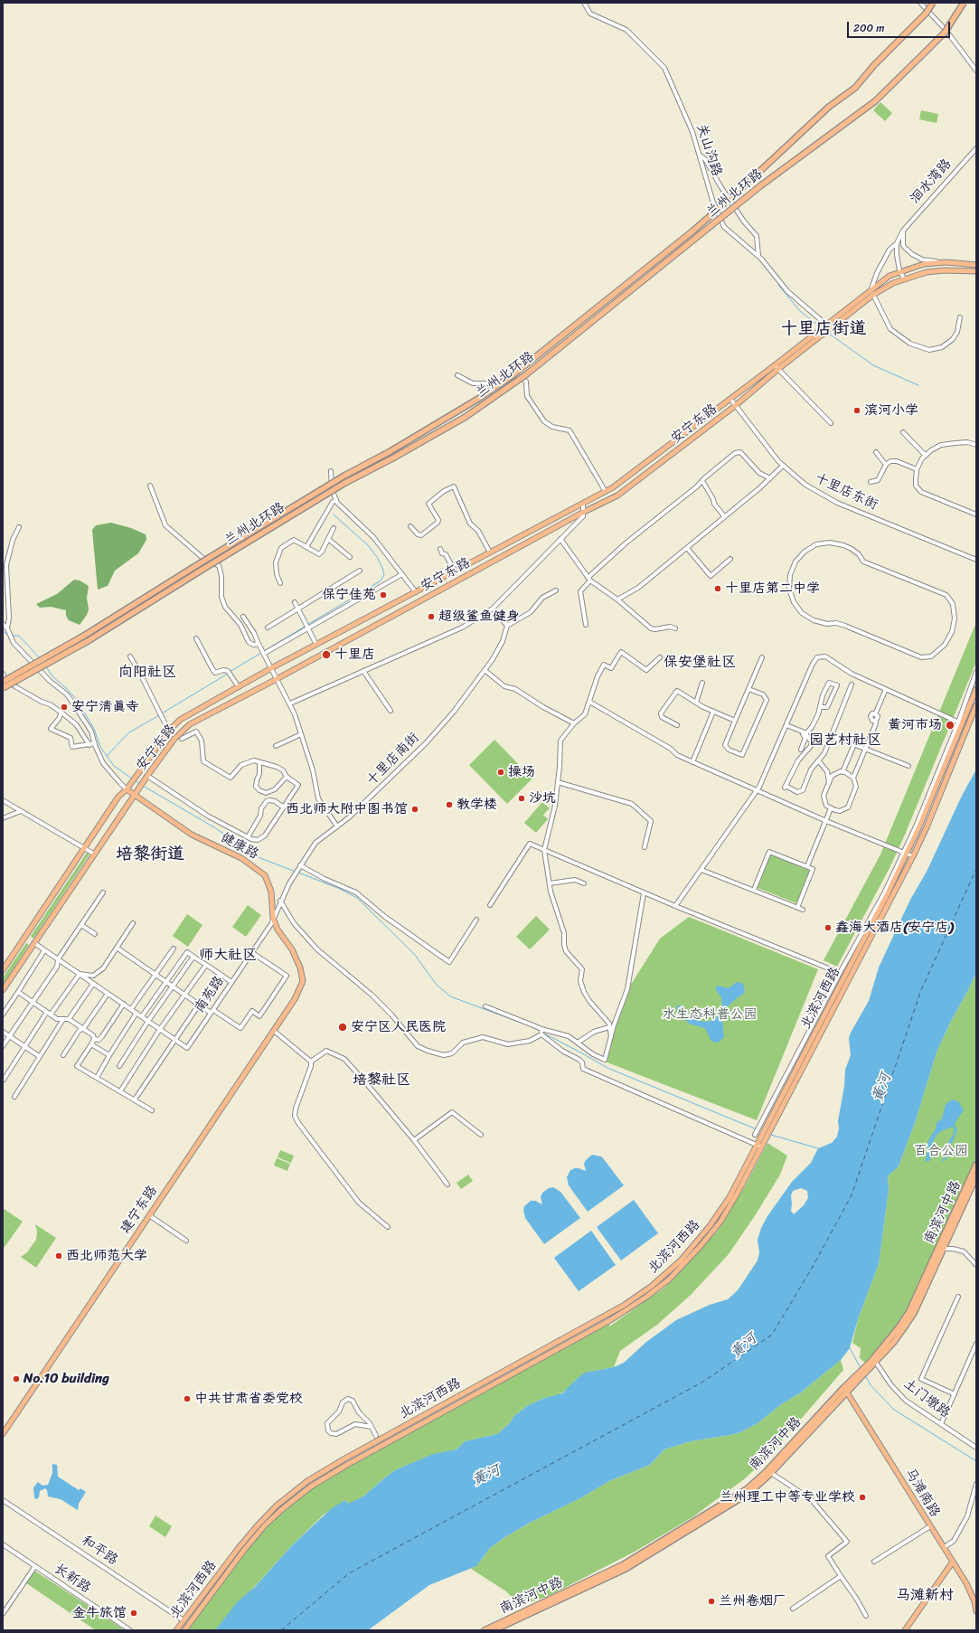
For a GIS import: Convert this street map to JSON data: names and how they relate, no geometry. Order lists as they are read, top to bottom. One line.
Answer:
{"streets":{"highway":["兰州北环路","南滨河中路"],"main road":["安宁东路","健康路","北滨河西路","建宁东路","马滩南路"],"street":["关山沟路","洄水湾路","十里店东街","十里店南街","南苑路","土门墩路","和平路","长新路"]},"crossings":[["关山沟路","安宁东路"],["洄水湾路","安宁东路"],["安宁东路","十里店东街"],["安宁东路","健康路"],["十里店南街","健康路"],["十里店南街","南苑路"],["健康路","南苑路"],["健康路","建宁东路"],["北滨河西路","和平路"],["南滨河中路","土门墩路"],["南滨河中路","马滩南路"]],"districts":["十里店街道","保安堡社区","向阳社区","园艺村社区","培黎街道","师大社区","培黎社区","马滩新村"],"water":["黄河"],"parks":["水生态科普公园","百合公园"],"places":["滨河小学","十里店第二中学","保宁佳苑","超级鲨鱼健身","十里店","安宁清真寺","黄河市场","操场","沙坑","教学楼","西北师大附中图书馆","鑫海大酒店(安宁店)","安宁区人民医院","西北师范大学","No.10 building","中共甘肃省委党校","兰州理工中等专业学校","兰州卷烟厂","金牛旅馆"],"scale_bar":"200 m"}
